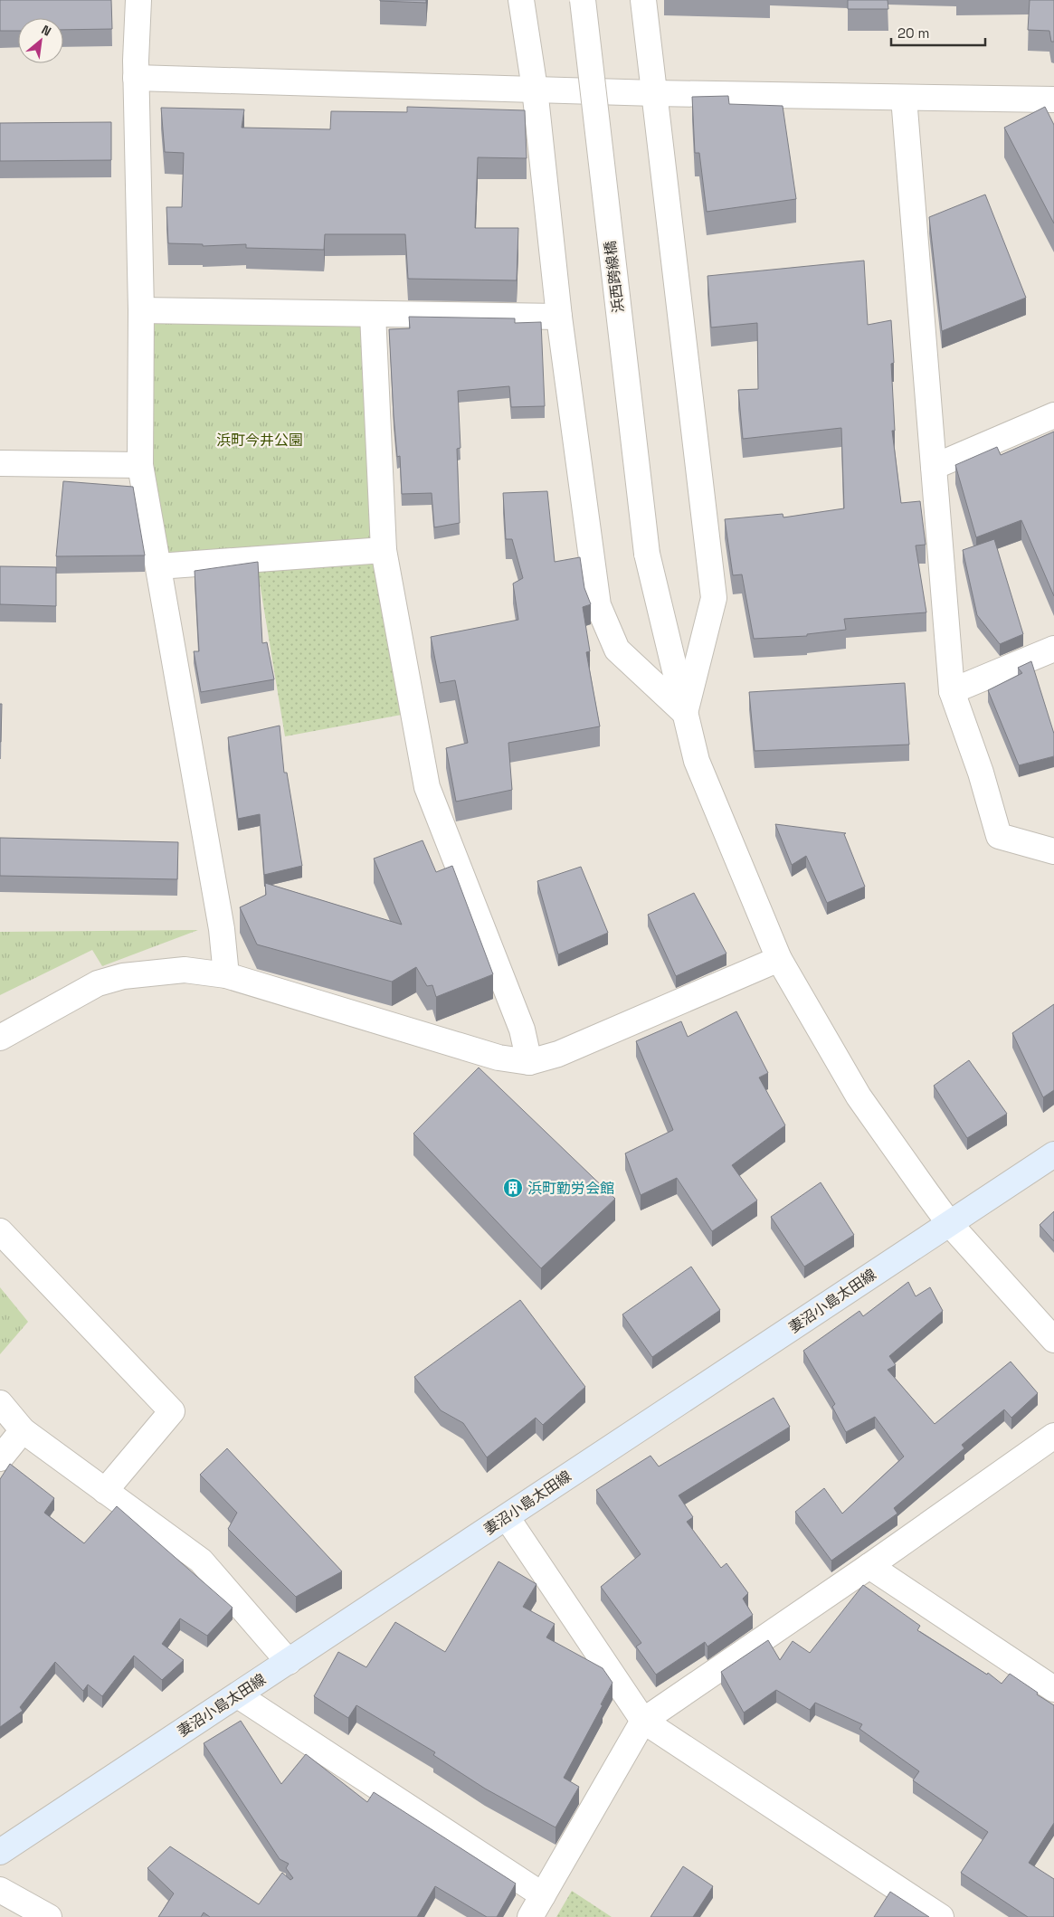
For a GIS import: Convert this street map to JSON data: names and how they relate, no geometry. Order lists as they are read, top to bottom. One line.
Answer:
{"streets":{"main road":["妻沼小島太田線"],"street":["浜西跨線橋"]},"crossings":[["浜西跨線橋","妻沼小島太田線"]],"parks":["浜町今井公園"],"places":{"building":["浜町勤労会館"]},"scale_bar":"20 m","north":"top right"}
